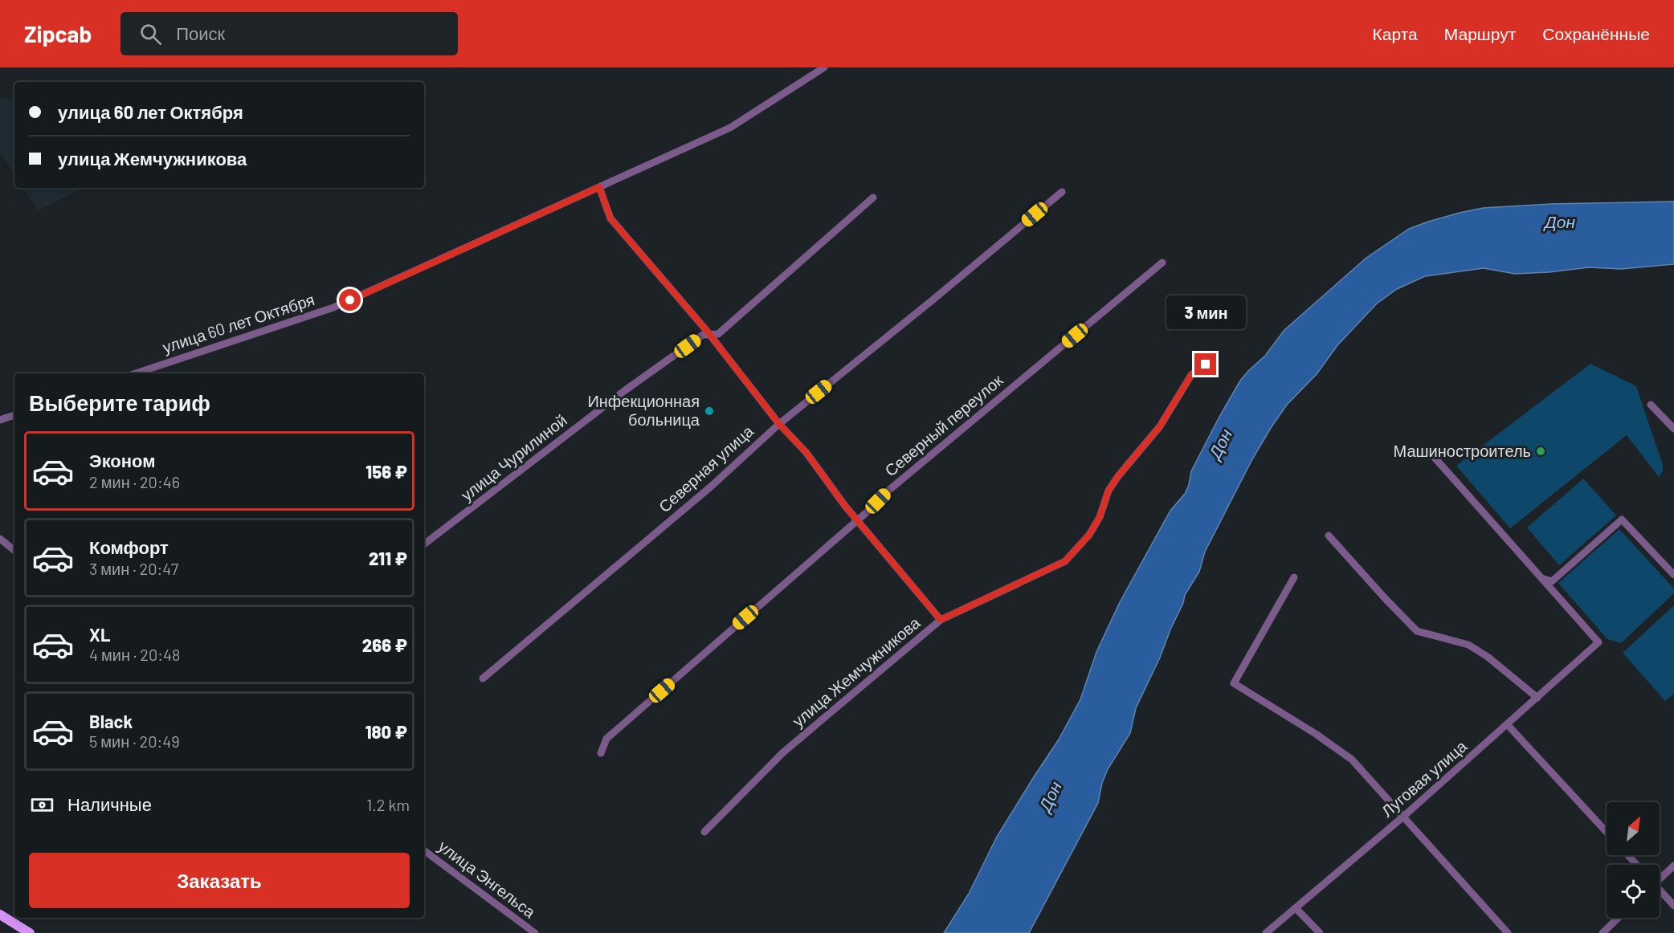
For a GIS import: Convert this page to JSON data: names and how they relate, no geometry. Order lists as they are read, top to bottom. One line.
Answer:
{"streets":{"street":["улица 60 лет Октября","Северный переулок","улица Чурилиной","Северная улица","улица Жемчужникова","Луговая улица","улица Энгельса"]},"water":["Дон"],"places":["Инфекционная больница","Машиностроитель"],"north":"top right","page":{"header":"Zipcab","search":"Поиск","nav":["Карта","Маршрут","Сохранённые"],"banner":["улица 60 лет Октября","улица Жемчужникова"],"bubble":"3 мин","heading":"Выберите тариф","list":[{"name":"Эконом","note":"2 мин · 20:46","value":"156 ₽"},{"name":"Комфорт","note":"3 мин · 20:47","value":"211 ₽"},{"name":"XL","note":"4 мин · 20:48","value":"266 ₽"},{"name":"Black","note":"5 мин · 20:49","value":"180 ₽"}],"pay":["Наличные","1.2 km"],"buttons":"Заказать"}}
